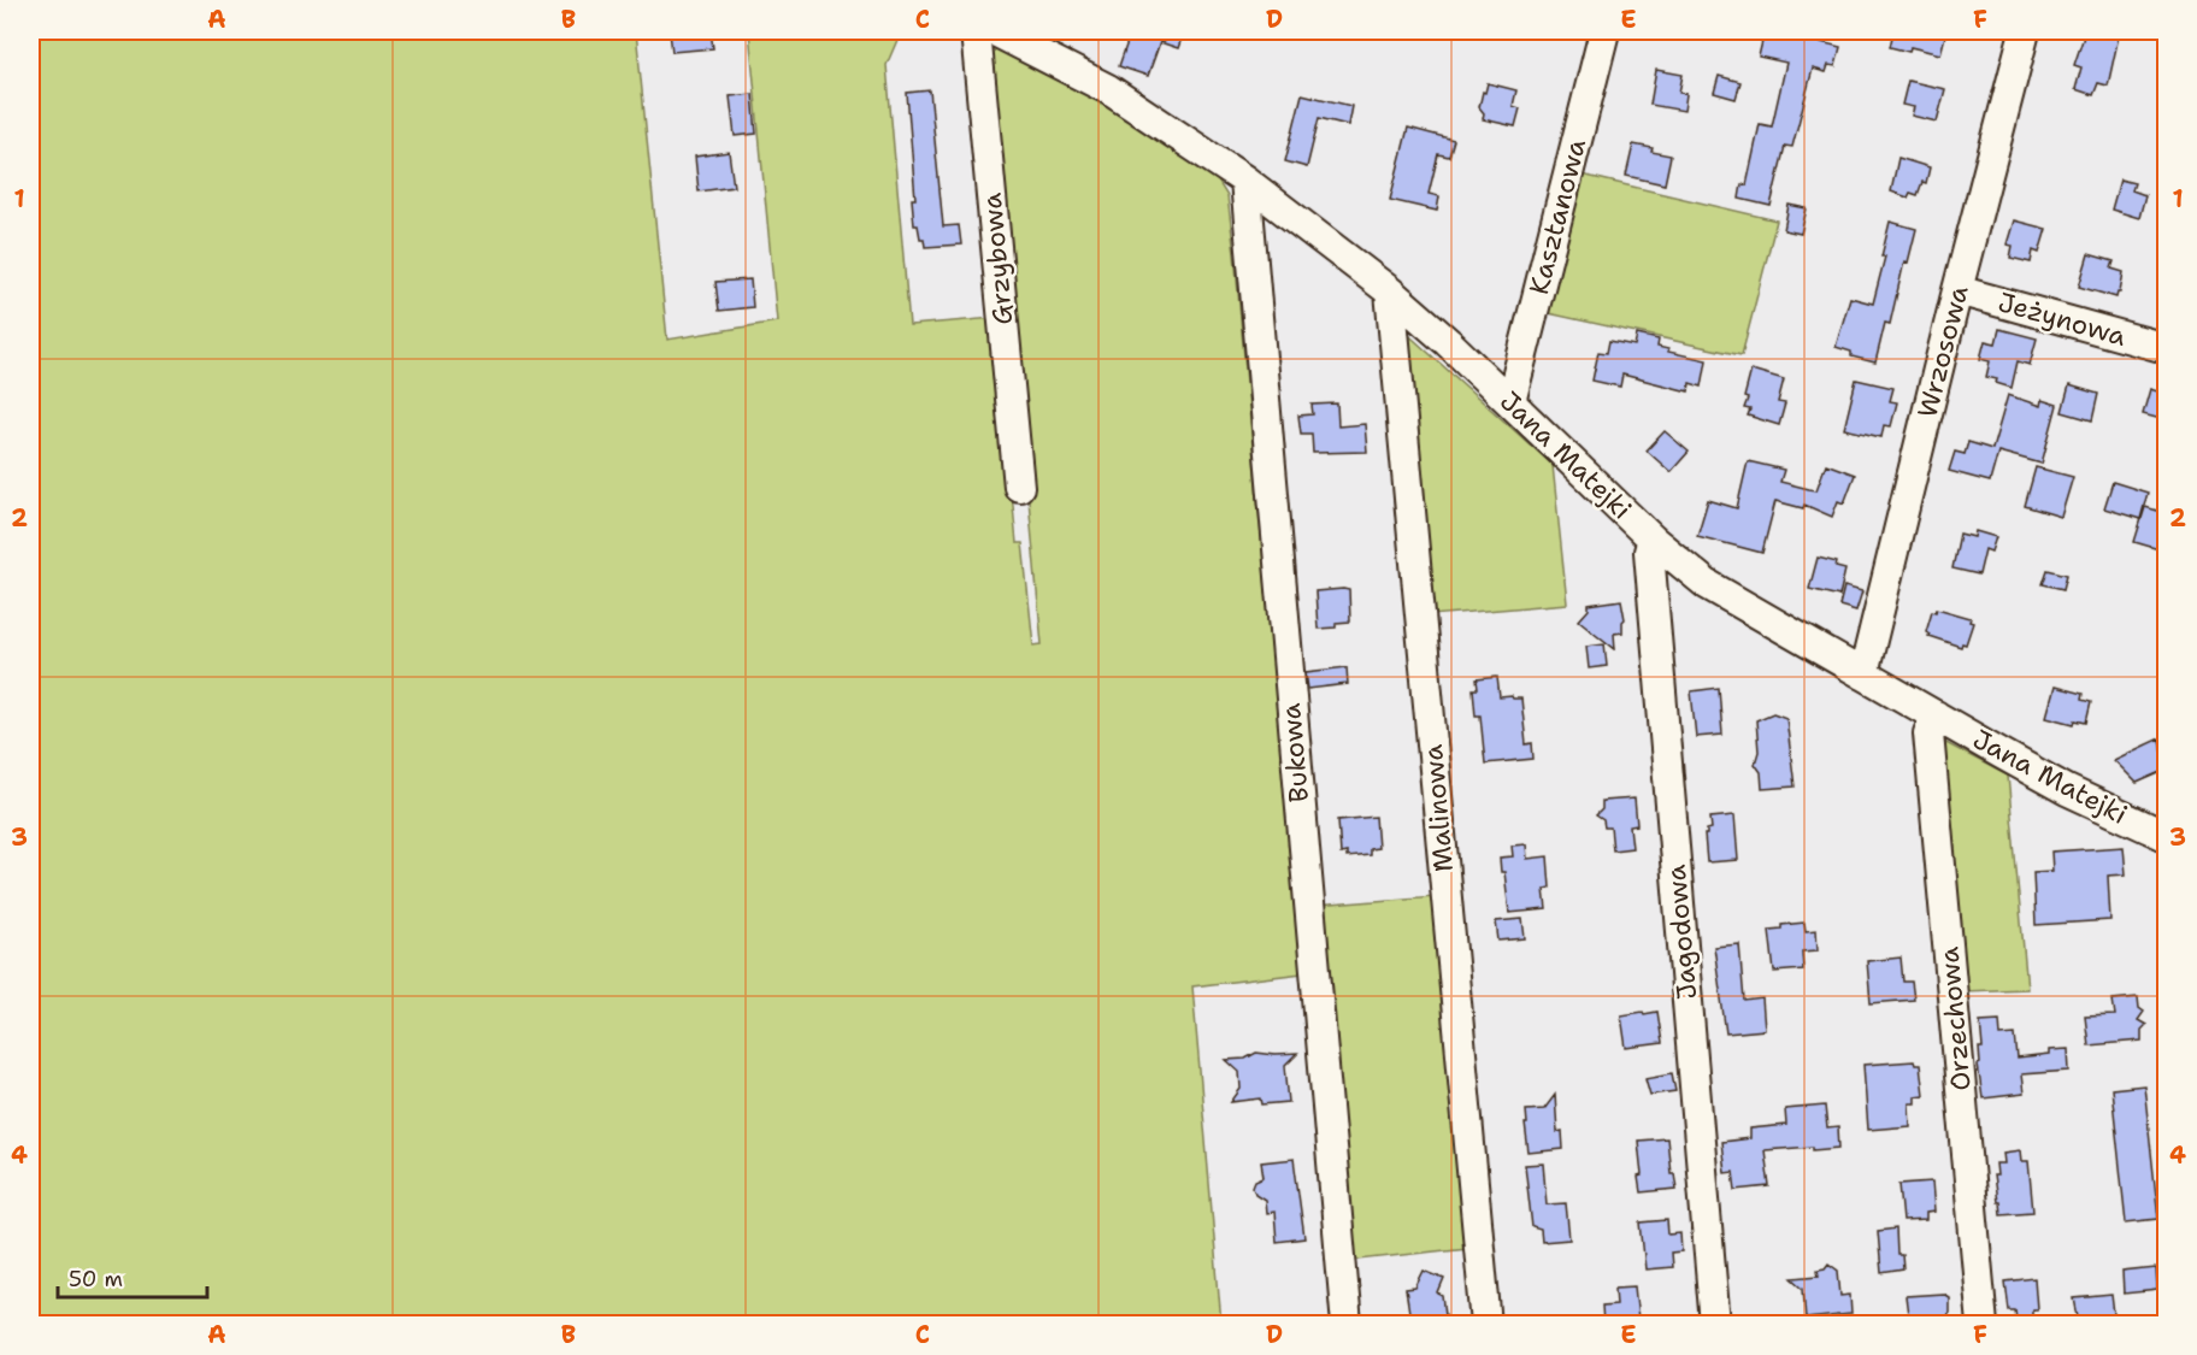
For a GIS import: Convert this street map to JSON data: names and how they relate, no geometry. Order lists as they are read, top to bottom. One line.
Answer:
{"streets":{"street":["Kasztanowa","Grzybowa","Jeżynowa","Wrzosowa","Jana Matejki","Bukowa","Malinowa","Jagodowa","Orzechowa"]},"crossings":[["Kasztanowa","Jana Matejki"],["Jeżynowa","Wrzosowa"],["Wrzosowa","Jana Matejki"],["Jana Matejki","Bukowa"],["Jana Matejki","Malinowa"],["Jana Matejki","Jagodowa"],["Jana Matejki","Orzechowa"]],"scale_bar":"50 m","grid":{"columns":["A","B","C","D","E","F"],"rows":["1","2","3","4"]}}
